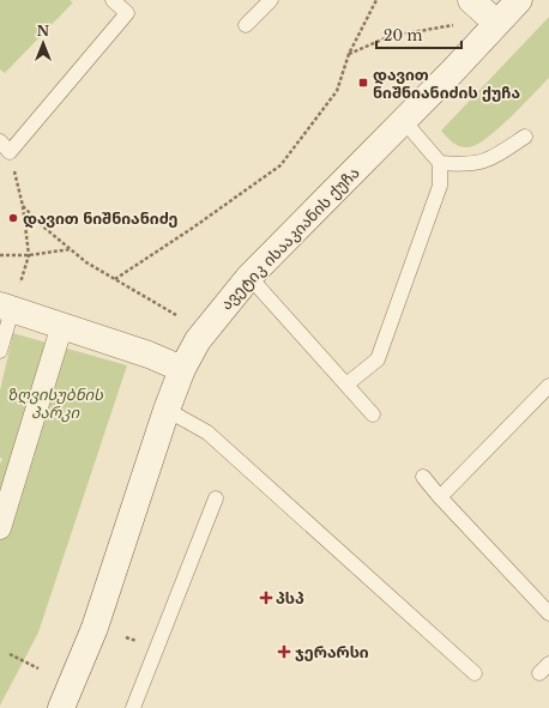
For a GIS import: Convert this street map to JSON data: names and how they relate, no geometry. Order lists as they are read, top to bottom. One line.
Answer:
{"streets":{"main road":["ავეტიკ ისააკიანის ქუჩა"]},"parks":["ზღვისუბნის პარკი"],"places":{"transit":["დავით ნიშნიანიძის ქუჩა"],"other":["დავით ნიშნიანიძე"],"health":["პსპ","ჯერარსი"]},"scale_bar":"20 m","north":"top"}
